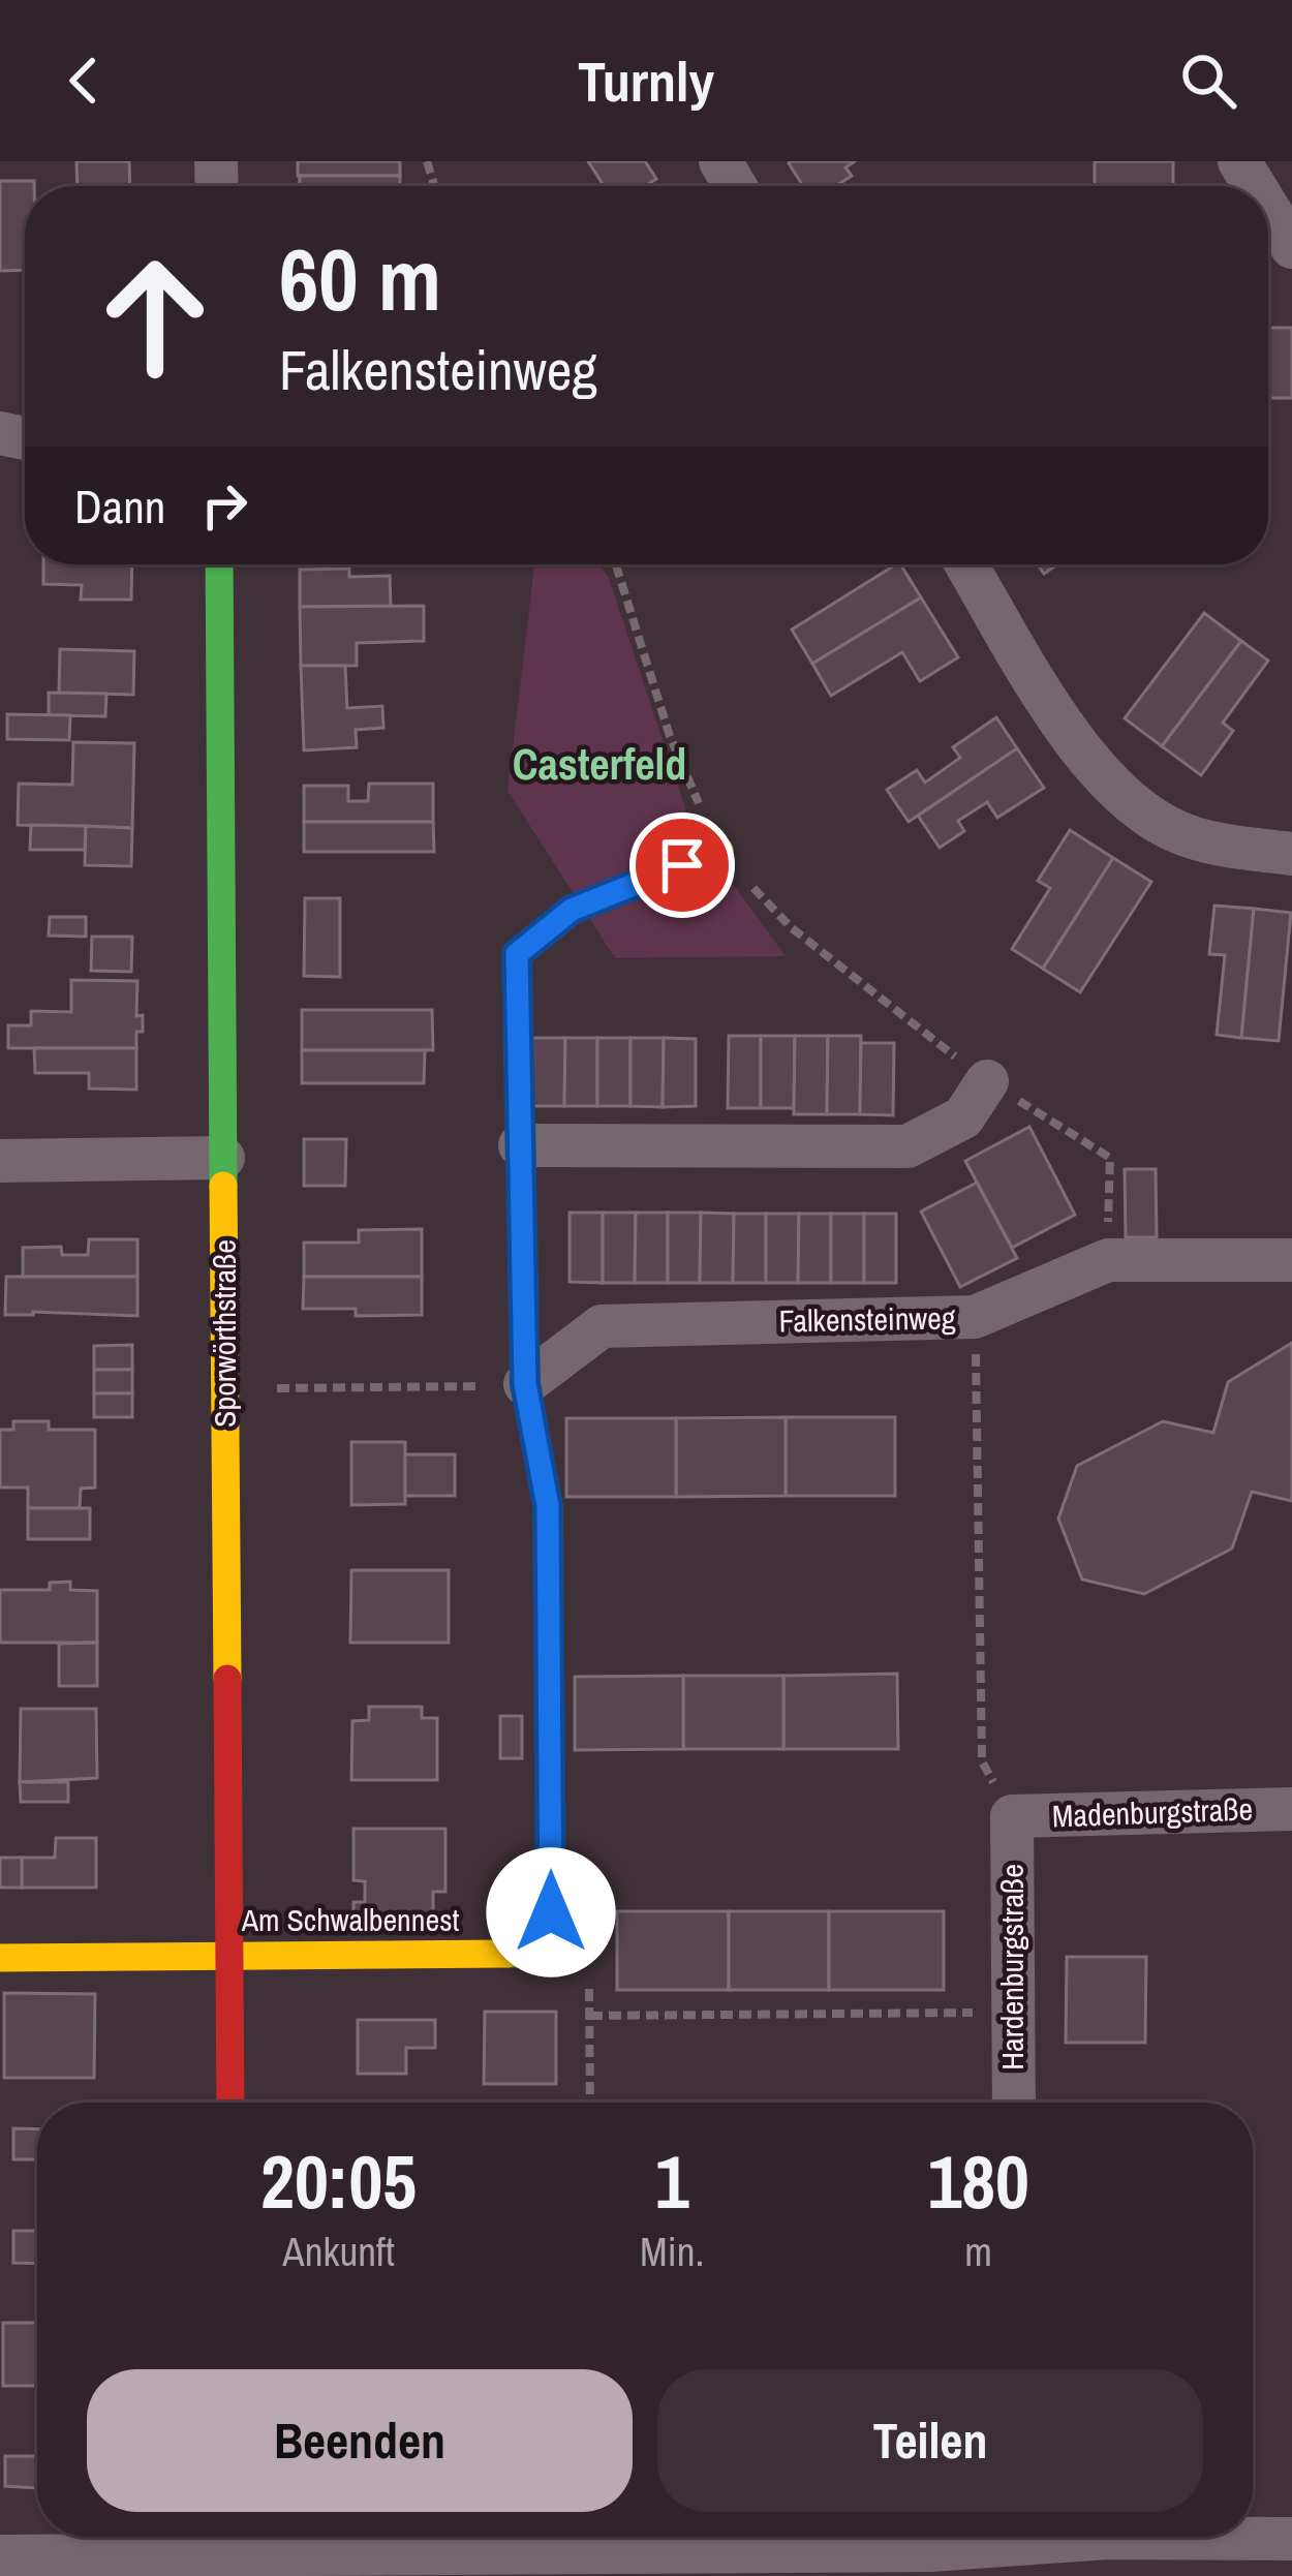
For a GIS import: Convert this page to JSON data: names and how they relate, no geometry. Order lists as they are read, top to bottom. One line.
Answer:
{"streets":{"street":["Falkensteinweg","Sporwörthstraße","Madenburgstraße","Am Schwalbennest","Hardenburgstraße"]},"crossings":[["Sporwörthstraße","Am Schwalbennest"],["Madenburgstraße","Hardenburgstraße"]],"districts":["Casterfeld"],"page":{"header":"Turnly","turn":["60 m","Falkensteinweg"],"then":"Dann","eta":["20:05","Ankunft","1","Min.","180","m"],"buttons":["Beenden","Teilen"]}}
